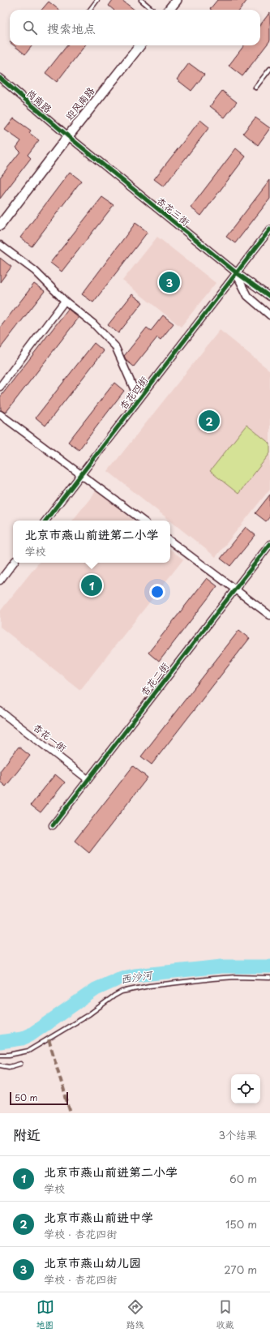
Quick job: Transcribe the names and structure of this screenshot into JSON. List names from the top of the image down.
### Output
{
  "streets": {
    "street": [
      "岗南路",
      "迎风南路",
      "杏花三街",
      "杏花四街",
      "杏花二街",
      "杏花一街"
    ]
  },
  "crossings": [
    ["岗南路", "迎风南路"],
    ["岗南路", "杏花三街"],
    ["迎风南路", "杏花三街"],
    ["杏花三街", "杏花四街"],
    ["杏花二街", "杏花一街"]
  ],
  "water": ["西沙河"],
  "scale_bar": "50 m",
  "page": {
    "search": "搜索地点",
    "pins": ["3", "2", "1"],
    "popup": ["北京市燕山前进第二小学", "学校"],
    "scale": "50 m",
    "heading": ["附近", "3个结果"],
    "list": [
      {
        "mark": "1",
        "name": "北京市燕山前进第二小学",
        "note": "学校",
        "value": "60 m"
      },
      {
        "mark": "2",
        "name": "北京市燕山前进中学",
        "note": "学校 · 杏花四街",
        "value": "150 m"
      },
      {
        "mark": "3",
        "name": "北京市燕山幼儿园",
        "note": "学校 · 杏花四街",
        "value": "270 m"
      }
    ],
    "nav": ["地图", "路线", "收藏"]
  }
}
